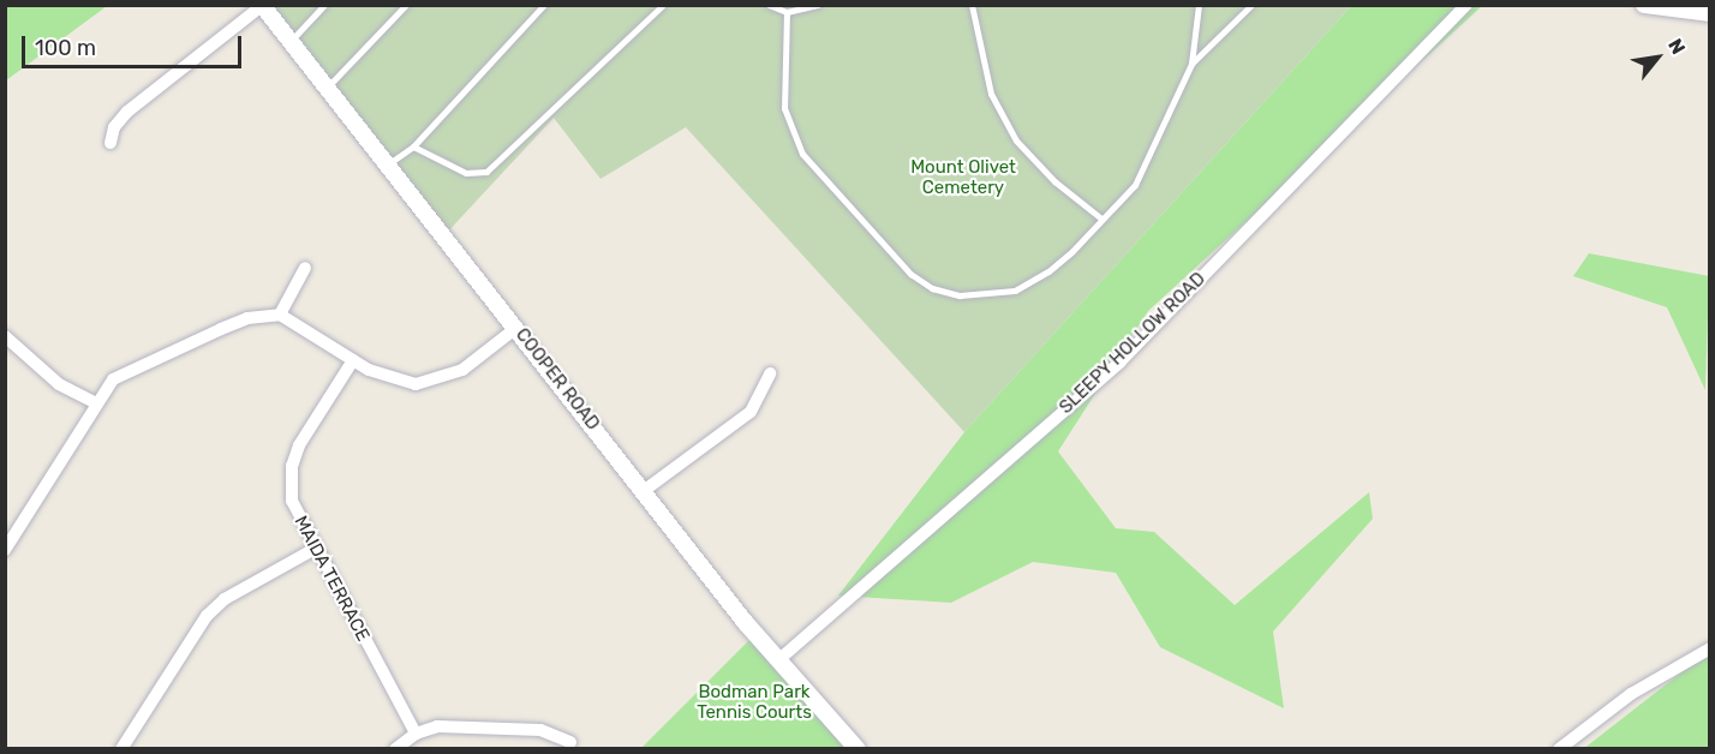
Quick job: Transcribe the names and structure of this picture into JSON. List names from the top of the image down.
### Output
{
  "streets": {
    "street": ["SLEEPY HOLLOW ROAD", "COOPER ROAD", "MAIDA TERRACE"]
  },
  "crossings": [
    ["SLEEPY HOLLOW ROAD", "COOPER ROAD"]
  ],
  "parks": ["Mount Olivet Cemetery", "Bodman Park Tennis Courts"],
  "scale_bar": "100 m",
  "north": "top right"
}
